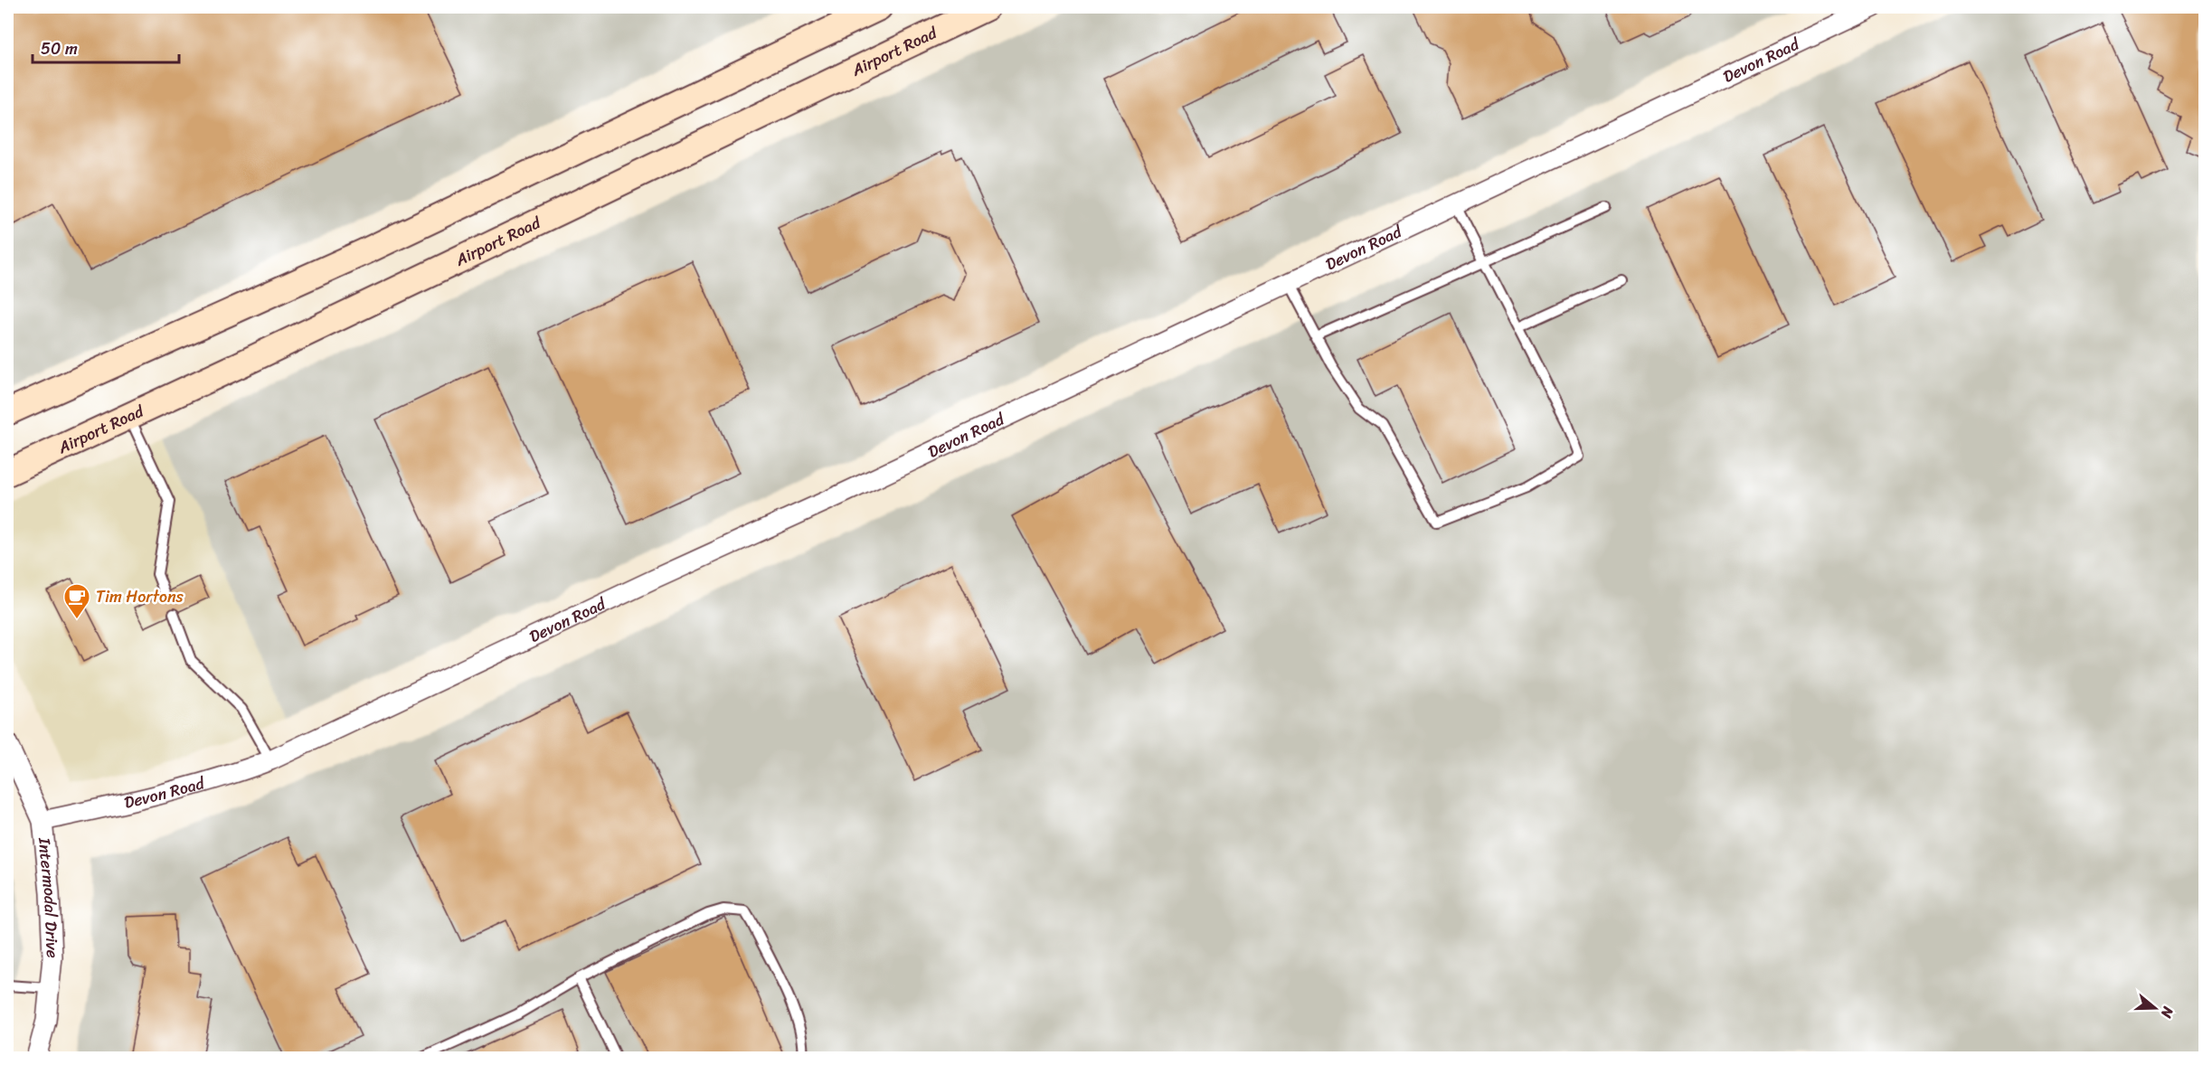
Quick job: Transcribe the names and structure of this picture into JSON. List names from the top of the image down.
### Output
{
  "streets": {
    "main road": ["Airport Road"],
    "street": ["Devon Road", "Intermodal Drive"]
  },
  "crossings": [
    ["Devon Road", "Intermodal Drive"]
  ],
  "places": {
    "cafe": ["Tim Hortons"]
  },
  "scale_bar": "50 m",
  "north": "right"
}
